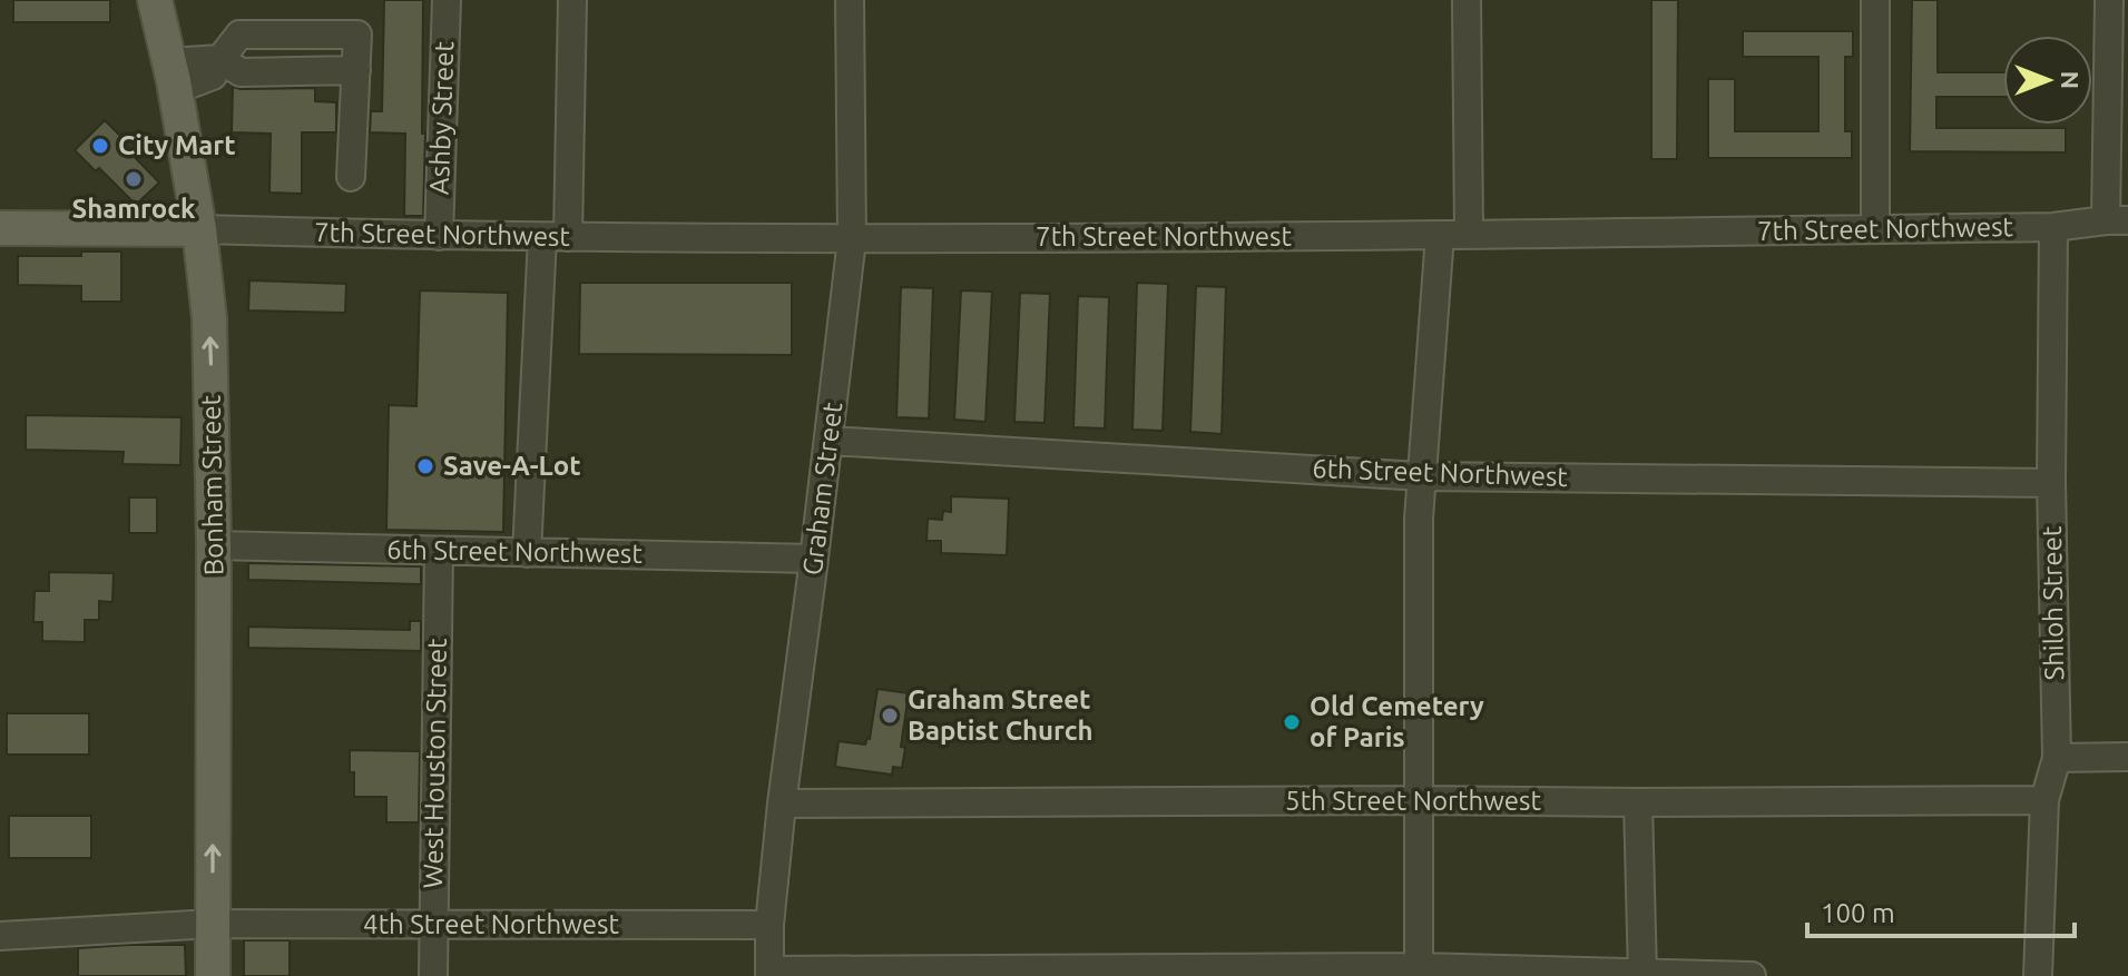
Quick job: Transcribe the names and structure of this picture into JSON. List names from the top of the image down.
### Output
{
  "streets": {
    "main road": ["Bonham Street"],
    "street": [
      "Ashby Street",
      "7th Street Northwest",
      "6th Street Northwest",
      "Graham Street",
      "Shiloh Street",
      "West Houston Street",
      "5th Street Northwest",
      "4th Street Northwest"
    ]
  },
  "crossings": [
    ["Ashby Street", "7th Street Northwest"],
    ["7th Street Northwest", "Bonham Street"],
    ["7th Street Northwest", "Graham Street"],
    ["7th Street Northwest", "Shiloh Street"],
    ["6th Street Northwest", "Bonham Street"],
    ["6th Street Northwest", "Graham Street"],
    ["6th Street Northwest", "Shiloh Street"],
    ["6th Street Northwest", "West Houston Street"],
    ["Bonham Street", "4th Street Northwest"],
    ["Graham Street", "5th Street Northwest"],
    ["Graham Street", "4th Street Northwest"],
    ["Shiloh Street", "5th Street Northwest"],
    ["West Houston Street", "4th Street Northwest"]
  ],
  "one_way": ["Bonham Street"],
  "places": [
    "City Mart",
    "Shamrock",
    "Save-A-Lot",
    "Graham Street Baptist Church",
    "Old Cemetery of Paris"
  ],
  "scale_bar": "100 m",
  "north": "right"
}
